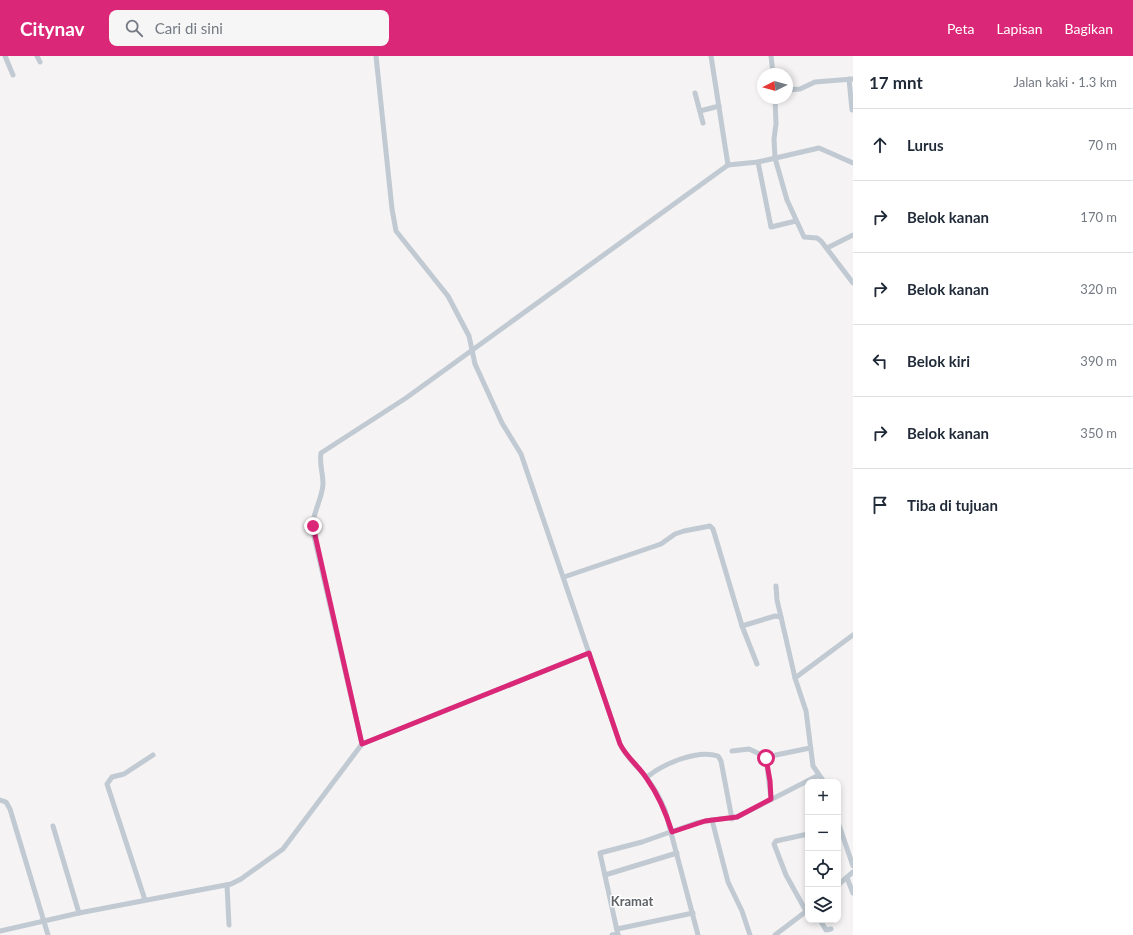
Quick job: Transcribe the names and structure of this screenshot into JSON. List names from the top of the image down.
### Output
{
  "districts": ["Kramat"],
  "north": "left",
  "page": {
    "header": "Citynav",
    "search": "Cari di sini",
    "nav": ["Peta", "Lapisan", "Bagikan"],
    "heading": ["17 mnt", "Jalan kaki · 1.3 km"],
    "list": [
      ["Lurus", "70 m"],
      ["Belok kanan", "170 m"],
      ["Belok kanan", "320 m"],
      ["Belok kiri", "390 m"],
      ["Belok kanan", "350 m"],
      "Tiba di tujuan"
    ],
    "map_buttons": ["+", "−"]
  }
}
